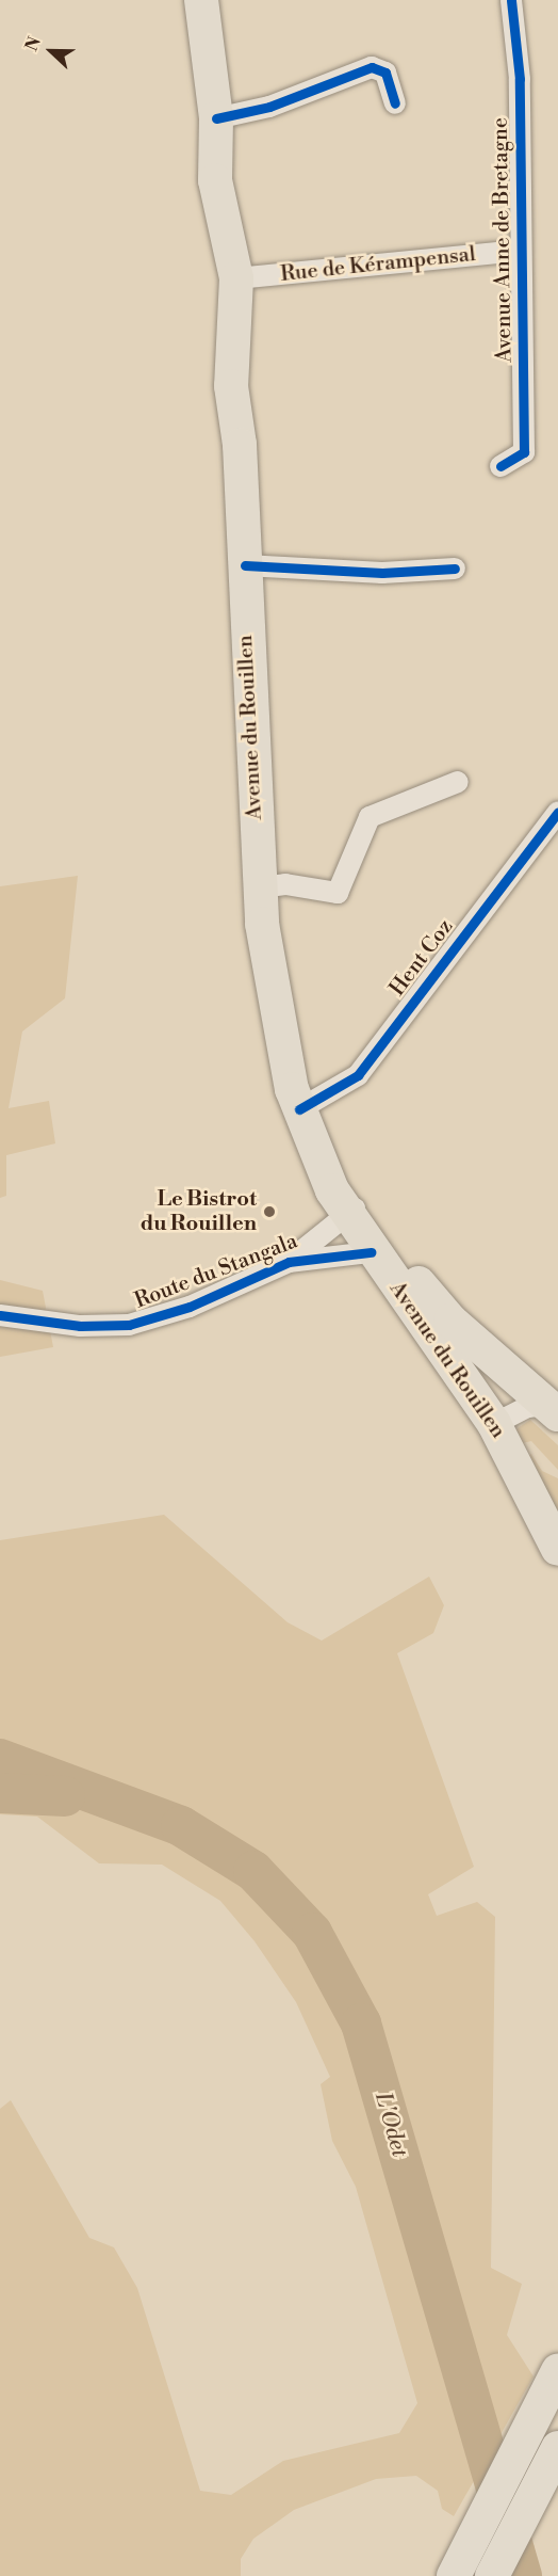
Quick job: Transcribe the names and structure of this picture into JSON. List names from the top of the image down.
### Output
{
  "streets": {
    "main road": ["Avenue du Rouillen"],
    "street": [
      "Avenue Anne de Bretagne",
      "Rue de Kérampensal",
      "Hent Coz",
      "Route du Stangala"
    ]
  },
  "crossings": [
    ["Avenue Anne de Bretagne", "Rue de Kérampensal"],
    ["Rue de Kérampensal", "Avenue du Rouillen"],
    ["Avenue du Rouillen", "Hent Coz"],
    ["Avenue du Rouillen", "Route du Stangala"]
  ],
  "water": ["L'Odet"],
  "places": ["Le Bistrot du Rouillen"],
  "north": "left"
}
